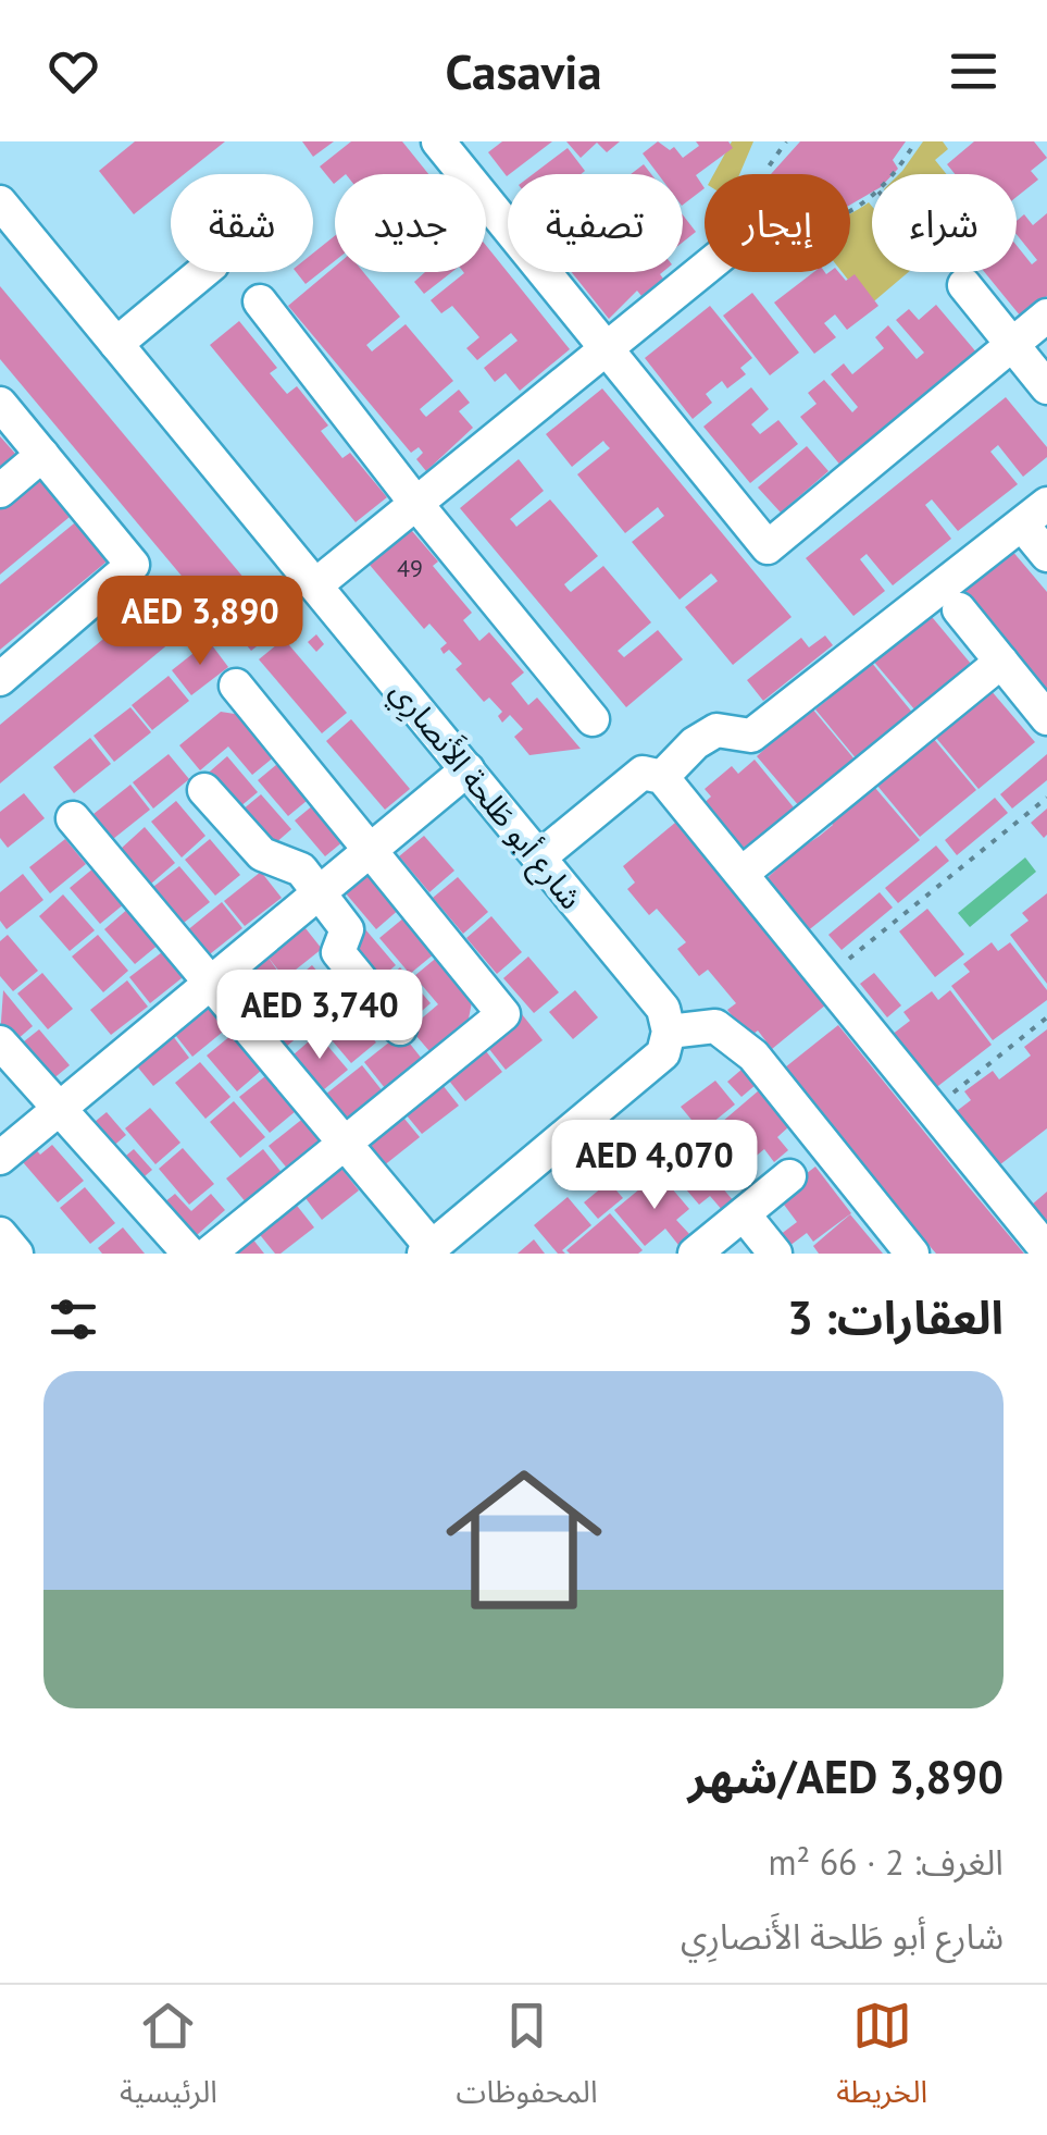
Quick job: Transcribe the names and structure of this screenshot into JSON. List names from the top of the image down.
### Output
{
  "streets": {
    "street": ["شارع أبو طَلحة الأَنصارِي"]
  },
  "house_numbers": ["49"],
  "page": {
    "header": "Casavia",
    "chip": [
      "شراء",
      "إيجار",
      "تصفية",
      "جديد",
      "شقة"
    ],
    "price": ["AED 3,890", "AED 3,740", "AED 4,070"],
    "heading": "العقارات: 3",
    "list": [
      {
        "name": "AED 3,890/شهر",
        "note": "الغرف: 2 · 66 m² · شارع أبو طَلحة الأَنصارِي"
      }
    ],
    "tabs": ["الخريطة", "المحفوظات", "الرئيسية"]
  }
}
